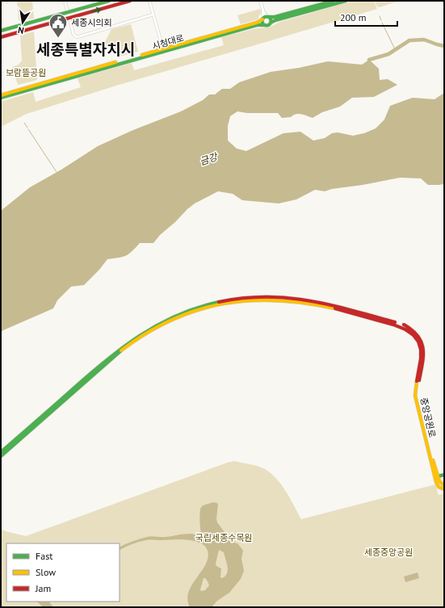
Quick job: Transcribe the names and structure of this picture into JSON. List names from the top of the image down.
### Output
{
  "streets": {
    "main road": ["시청대로", "중앙공원로"]
  },
  "districts": ["세종특별자치시"],
  "water": ["금강"],
  "parks": ["보람뜰공원", "국립세종수목원", "세종중앙공원"],
  "places": {
    "public building": ["세종시의회"]
  },
  "legend": ["Fast", "Slow", "Jam"],
  "scale_bar": "200 m",
  "north": "bottom"
}
